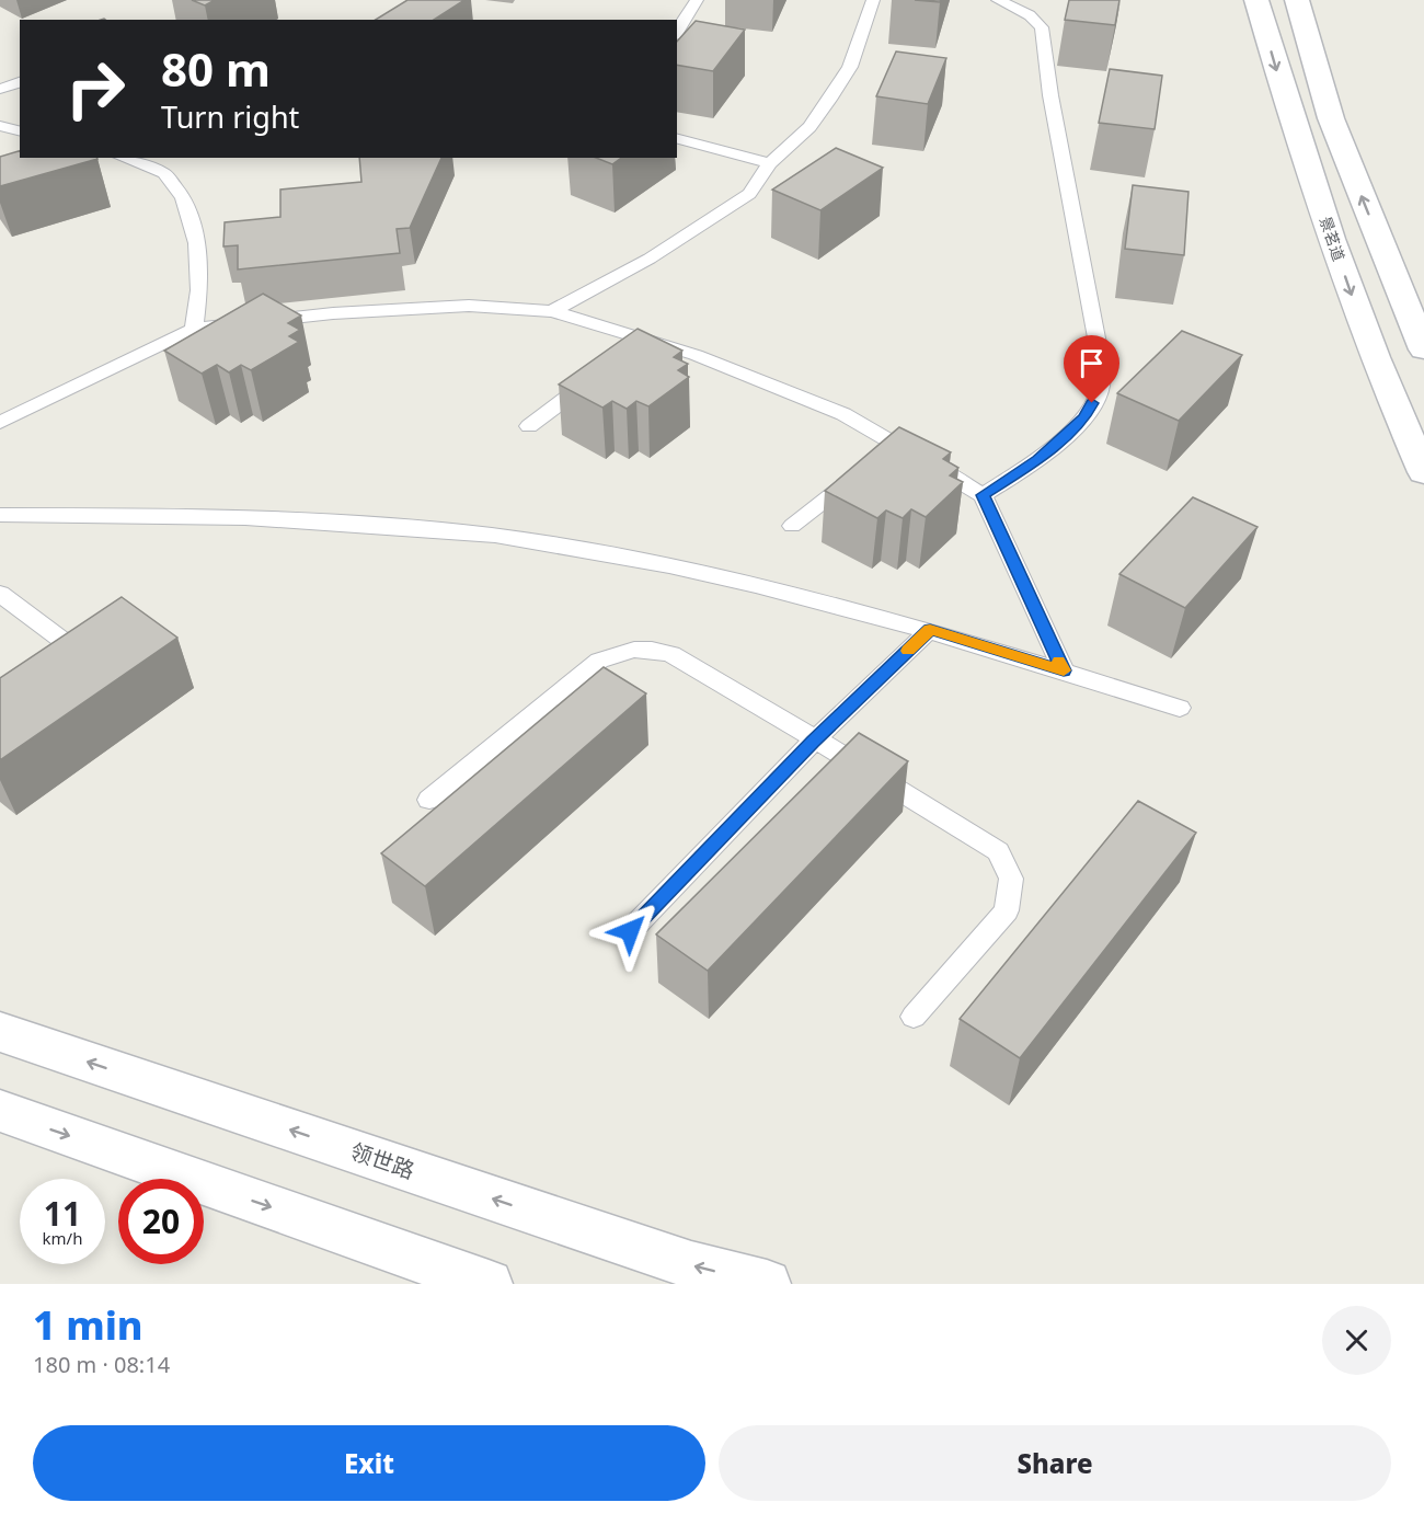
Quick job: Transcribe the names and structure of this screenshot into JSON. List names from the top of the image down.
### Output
{
  "streets": {
    "street": ["景茗道", "领世路"]
  },
  "page": {
    "turn": ["80 m", "Turn right"],
    "speed": "11 km/h",
    "limit": "20",
    "heading": ["1 min", "180 m · 08:14"],
    "buttons": ["Exit", "Share"]
  }
}
